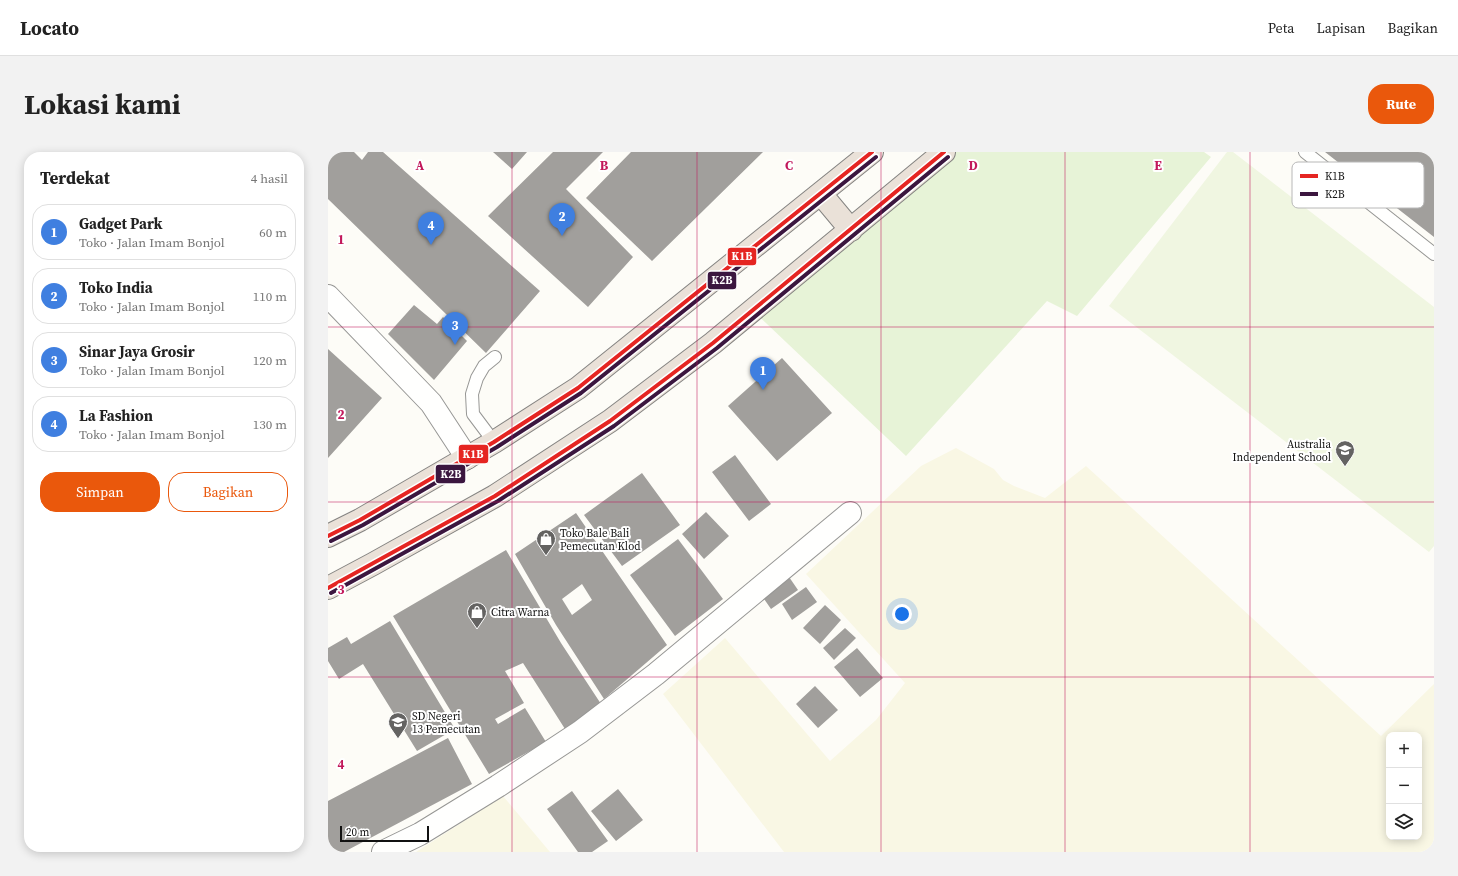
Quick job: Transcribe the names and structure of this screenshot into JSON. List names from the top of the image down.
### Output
{
  "places": {
    "school or university": ["Australia Independent School", "SD Negeri 13 Pemecutan"],
    "shop": ["Toko Bale Bali Pemecutan Klod", "Citra Warna"]
  },
  "lines": ["transit line K1B", "transit line K2B"],
  "legend": ["K1B", "K2B"],
  "scale_bar": "20 m",
  "page": {
    "header": "Locato",
    "nav": ["Peta", "Lapisan", "Bagikan"],
    "buttons": [
      "Rute",
      ["Simpan", "Bagikan"]
    ],
    "title": "Lokasi kami",
    "heading": ["Terdekat", "4 hasil"],
    "pins": [
      "2",
      "4",
      "3",
      "1"
    ],
    "list": [
      {
        "mark": "1",
        "name": "Gadget Park",
        "note": "Toko · Jalan Imam Bonjol",
        "value": "60 m"
      },
      {
        "mark": "2",
        "name": "Toko India",
        "note": "Toko · Jalan Imam Bonjol",
        "value": "110 m"
      },
      {
        "mark": "3",
        "name": "Sinar Jaya Grosir",
        "note": "Toko · Jalan Imam Bonjol",
        "value": "120 m"
      },
      {
        "mark": "4",
        "name": "La Fashion",
        "note": "Toko · Jalan Imam Bonjol",
        "value": "130 m"
      }
    ],
    "map_buttons": ["+", "−"],
    "scale": "20 m"
  },
  "grid": {
    "columns": [
      "A",
      "B",
      "C",
      "D",
      "E"
    ],
    "rows": [
      "1",
      "2",
      "3",
      "4"
    ]
  }
}
